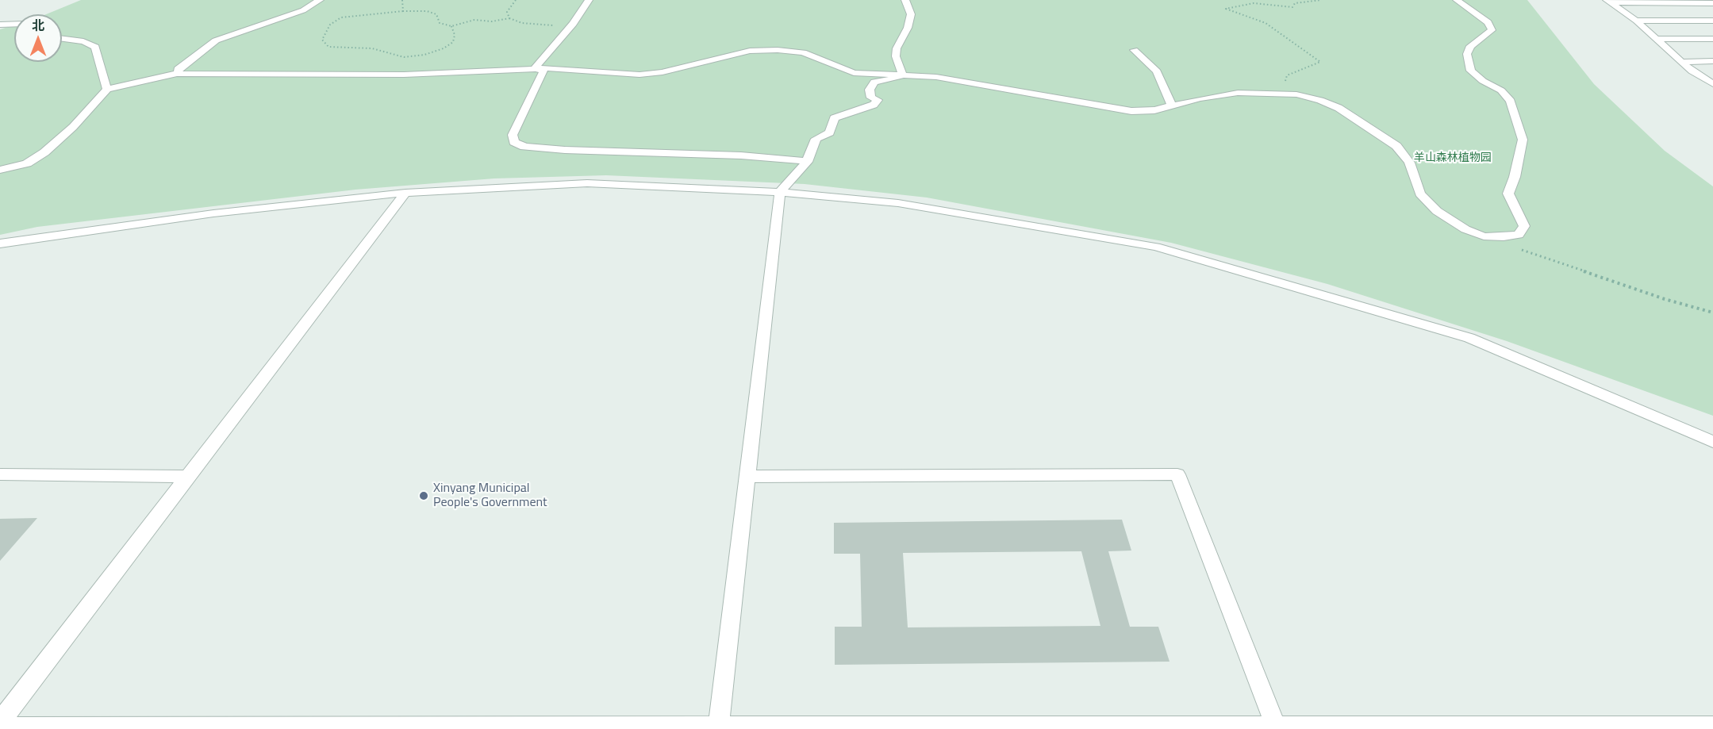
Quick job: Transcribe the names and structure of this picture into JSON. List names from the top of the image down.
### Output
{
  "parks": ["羊山森林植物园"],
  "places": ["Xinyang Municipal People's Government"],
  "north": "top"
}
